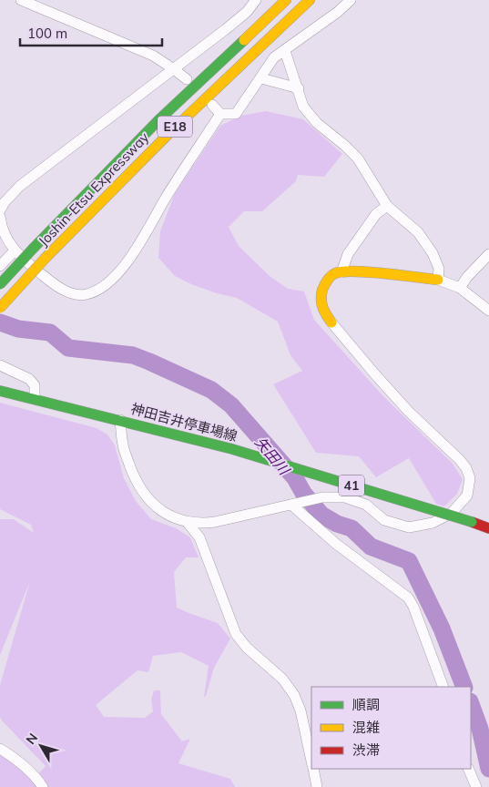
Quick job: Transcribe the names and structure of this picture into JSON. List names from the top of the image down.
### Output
{
  "streets": {
    "main road": [
      "E18",
      "Joshin-Etsu Expressway",
      "神田吉井停車場線",
      "41"
    ]
  },
  "water": ["矢田川"],
  "legend": ["順調", "混雑", "渋滞"],
  "scale_bar": "100 m",
  "north": "top left"
}
